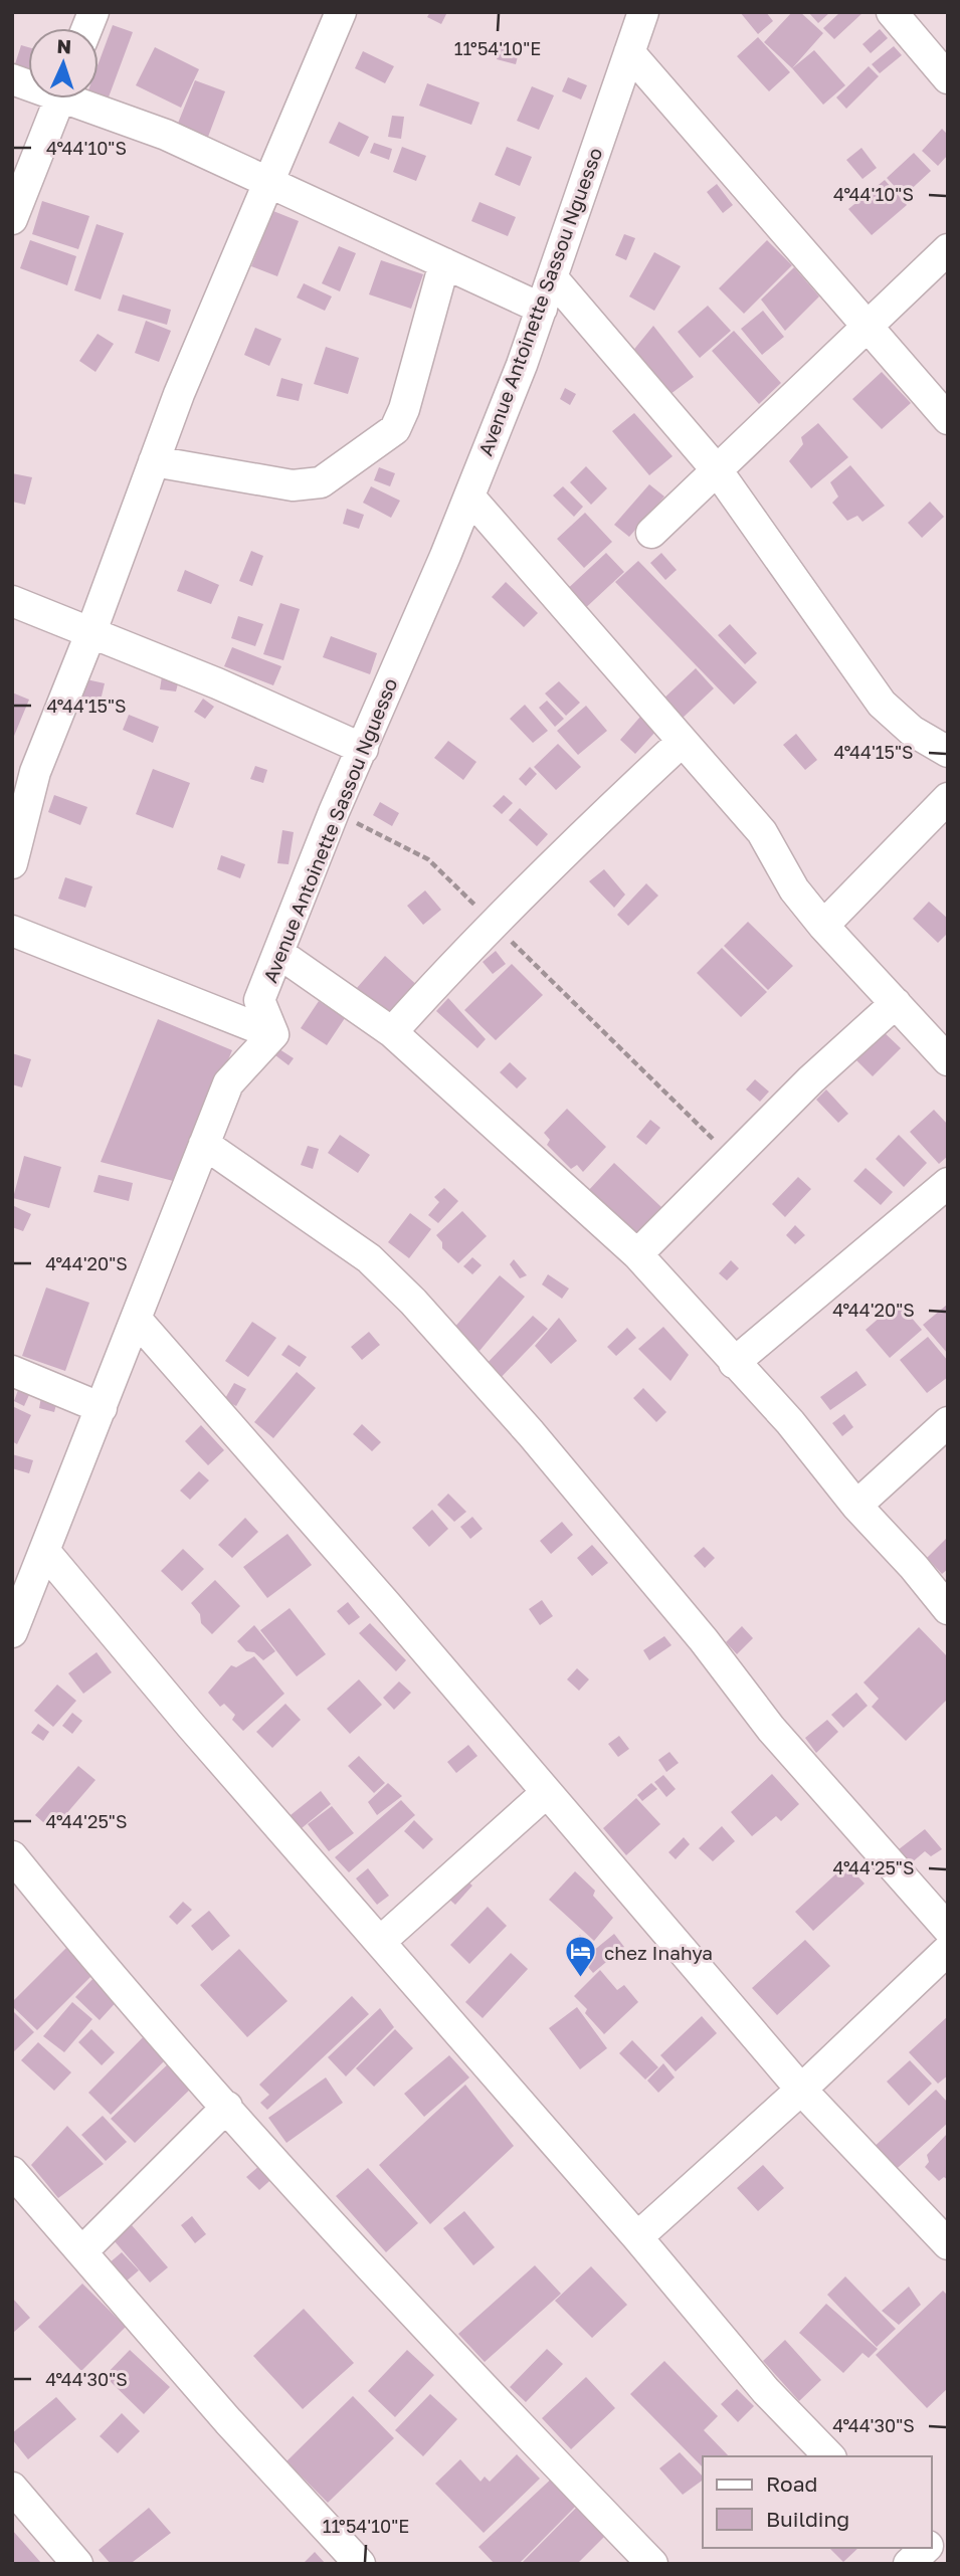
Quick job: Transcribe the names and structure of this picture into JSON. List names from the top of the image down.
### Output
{
  "streets": {
    "street": ["Avenue Antoinette Sassou Nguesso"]
  },
  "places": {
    "hotel": ["chez Inahya"]
  },
  "legend": ["Road", "Building"],
  "north": "top",
  "coordinates": [
    "11°54'10\"E",
    "4°44'10\"S",
    "4°44'15\"S",
    "4°44'20\"S",
    "4°44'25\"S",
    "4°44'30\"S"
  ]
}
